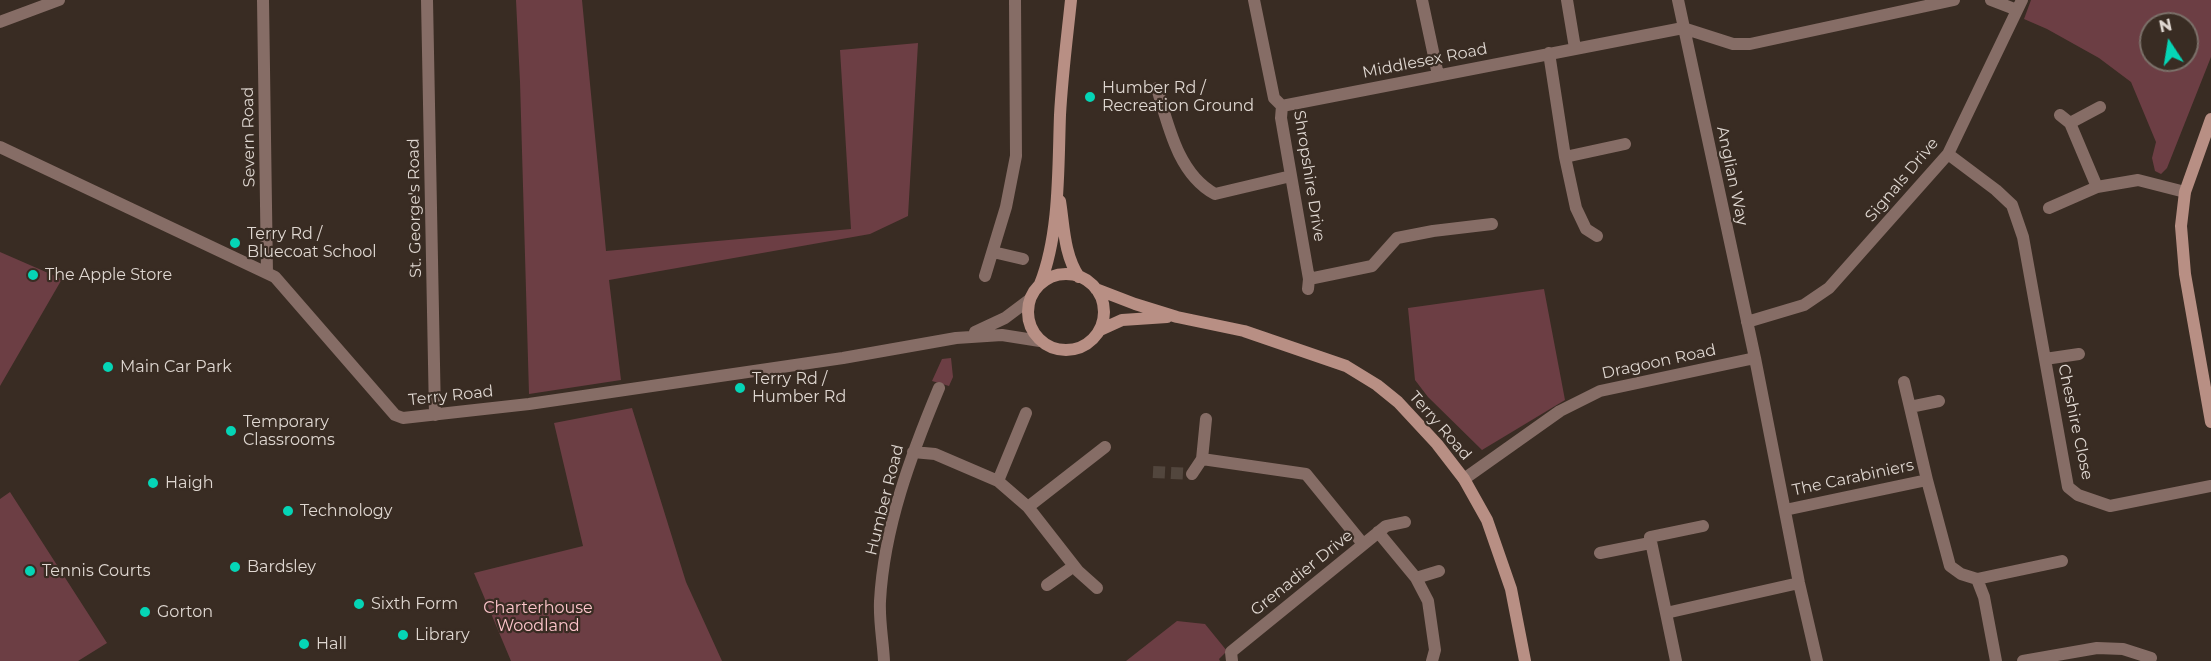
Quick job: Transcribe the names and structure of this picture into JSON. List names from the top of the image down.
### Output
{
  "streets": {
    "main road": ["Terry Road"],
    "street": [
      "Middlesex Road",
      "Severn Road",
      "Shropshire Drive",
      "Anglian Way",
      "Signals Drive",
      "St. George's Road",
      "Dragoon Road",
      "Cheshire Close",
      "The Carabiniers",
      "Humber Road",
      "Grenadier Drive"
    ]
  },
  "crossings": [
    ["Middlesex Road", "Shropshire Drive"],
    ["Middlesex Road", "Anglian Way"],
    ["Severn Road", "Terry Road"],
    ["Anglian Way", "Signals Drive"],
    ["Anglian Way", "Dragoon Road"],
    ["Signals Drive", "Cheshire Close"],
    ["St. George's Road", "Terry Road"],
    ["Dragoon Road", "Terry Road"]
  ],
  "parks": ["Charterhouse Woodland"],
  "places": [
    "Humber Rd / Recreation Ground",
    "Terry Rd / Bluecoat School",
    "The Apple Store",
    "Main Car Park",
    "Terry Rd / Humber Rd",
    "Temporary Classrooms",
    "Haigh",
    "Technology",
    "Bardsley",
    "Tennis Courts",
    "Sixth Form",
    "Gorton",
    "Library",
    "Hall"
  ],
  "north": "top"
}
